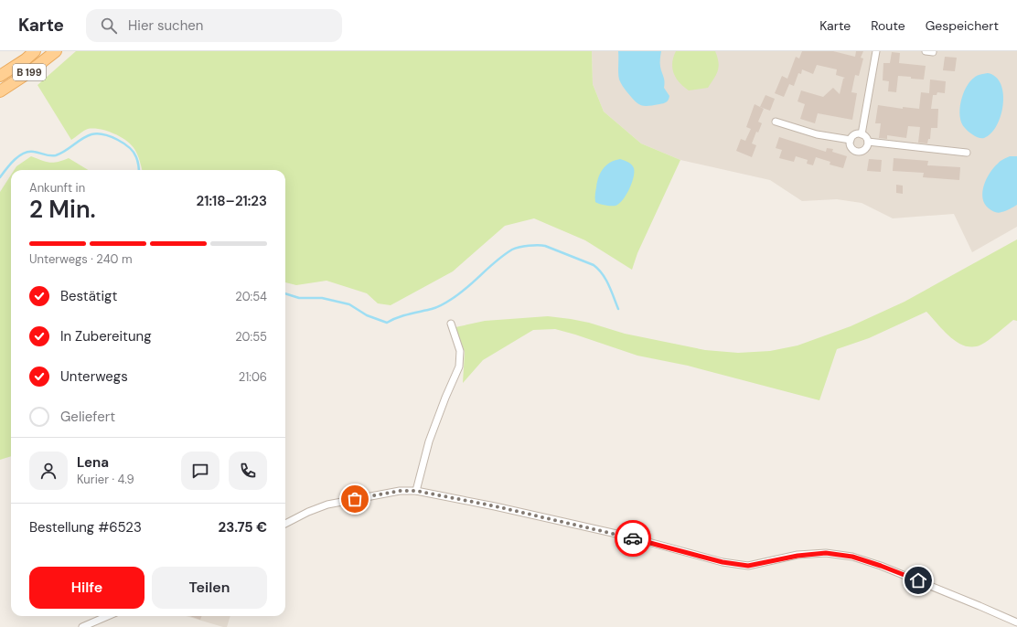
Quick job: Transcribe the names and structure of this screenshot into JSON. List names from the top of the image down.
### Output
{
  "streets": {
    "main road": ["B 199"]
  },
  "page": {
    "header": "Karte",
    "search": "Hier suchen",
    "nav": ["Karte", "Route", "Gespeichert"],
    "heading": ["2 Min.", "Ankunft in", "21:18–21:23"],
    "panel": [
      "Lena",
      "Kurier · 4.9",
      "Bestellung #6523",
      "23.75 €"
    ],
    "bar": "Unterwegs · 240 m",
    "list": [
      ["Bestätigt", "20:54"],
      ["In Zubereitung", "20:55"],
      ["Unterwegs", "21:06"],
      "Geliefert"
    ],
    "buttons": ["Hilfe", "Teilen"]
  }
}
